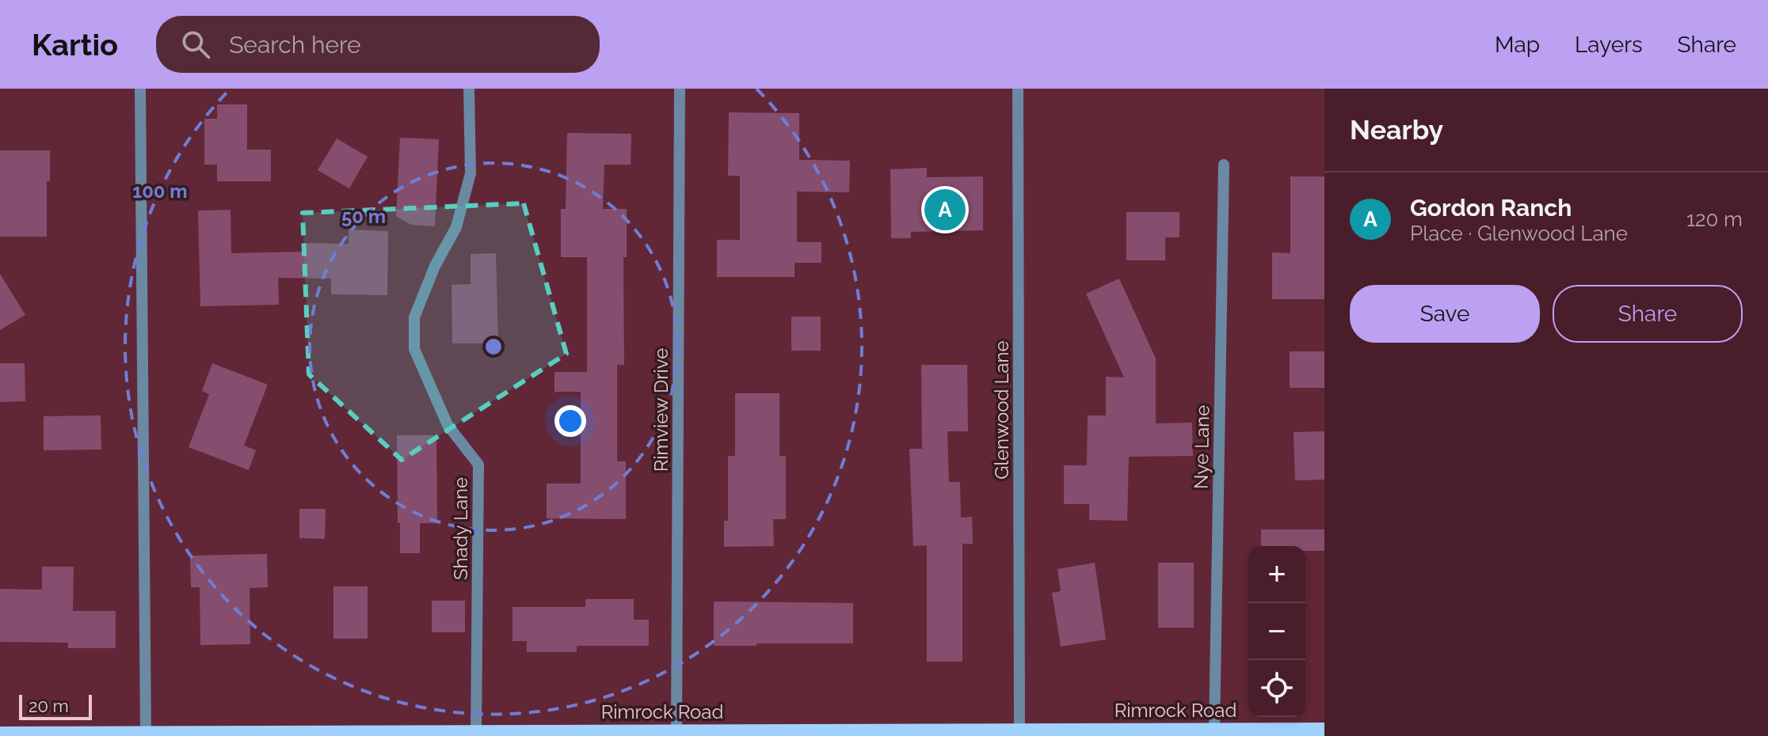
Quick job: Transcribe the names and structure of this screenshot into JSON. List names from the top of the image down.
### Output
{
  "streets": {
    "main road": ["Rimrock Road"],
    "street": [
      "Rimview Drive",
      "Glenwood Lane",
      "Nye Lane",
      "Shady Lane"
    ]
  },
  "crossings": [
    ["Rimview Drive", "Rimrock Road"],
    ["Glenwood Lane", "Rimrock Road"],
    ["Nye Lane", "Rimrock Road"],
    ["Shady Lane", "Rimrock Road"]
  ],
  "scale_bar": "20 m",
  "page": {
    "header": "Kartio",
    "search": "Search here",
    "nav": ["Map", "Layers", "Share"],
    "heading": "Nearby",
    "list": [
      {
        "mark": "A",
        "name": "Gordon Ranch",
        "note": "Place · Glenwood Lane",
        "value": "120 m"
      }
    ],
    "pins": "A",
    "buttons": ["Save", "Share"],
    "map_buttons": ["+", "−"],
    "scale": "20 m"
  },
  "rings": ["100 m", "50 m"]
}
